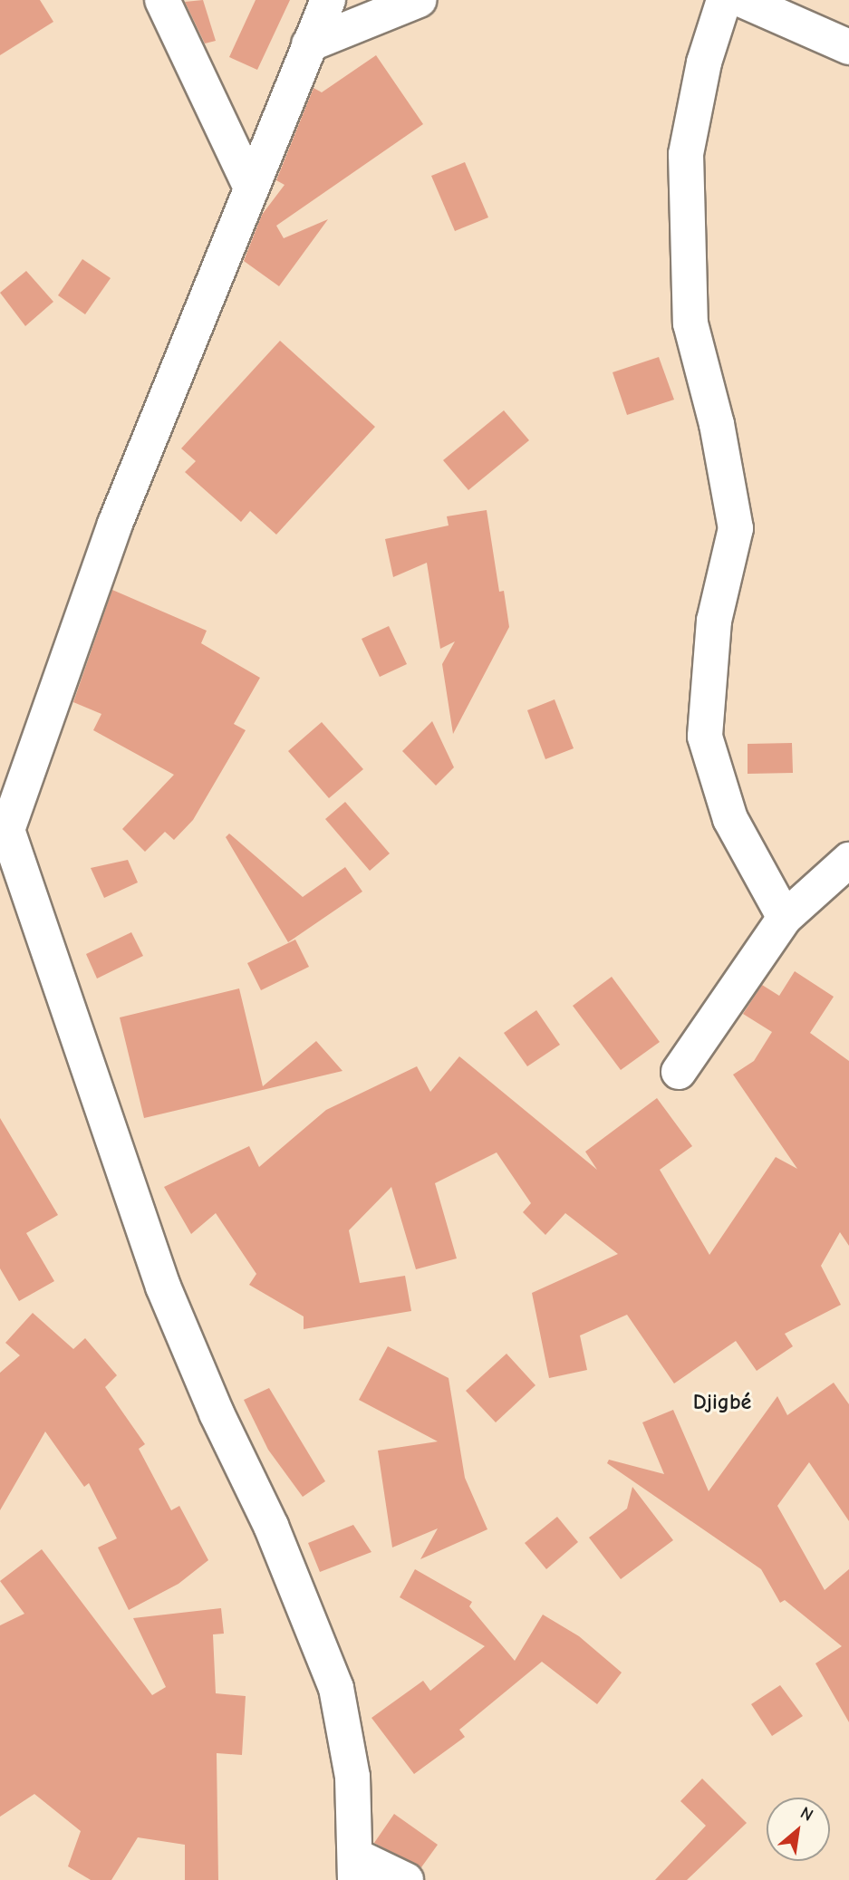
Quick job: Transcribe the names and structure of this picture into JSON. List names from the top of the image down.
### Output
{
  "districts": ["Djigbé"],
  "north": "top right"
}
